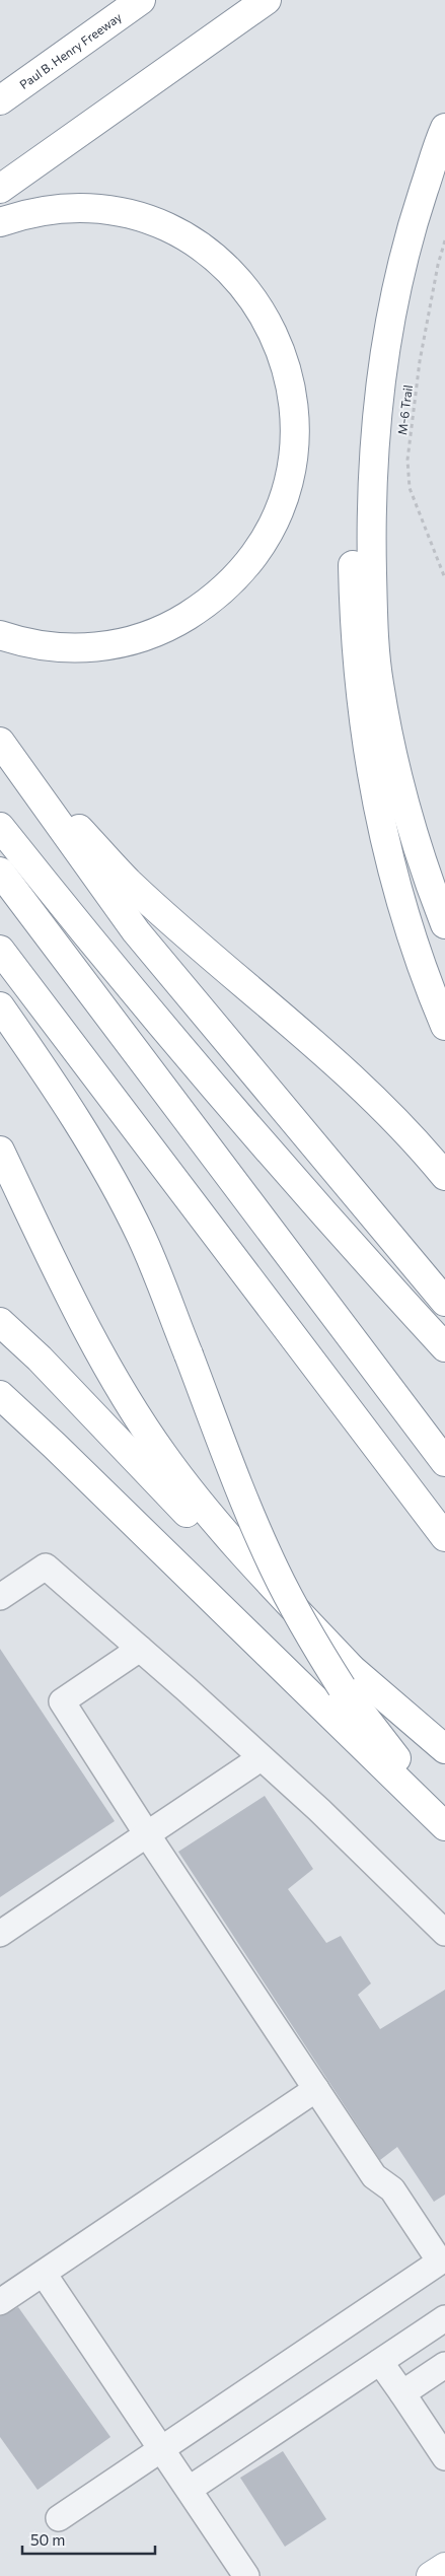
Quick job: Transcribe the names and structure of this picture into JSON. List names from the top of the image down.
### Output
{
  "streets": {
    "main road": ["Paul B. Henry Freeway"],
    "path": ["M-6 Trail"]
  },
  "scale_bar": "50 m"
}
